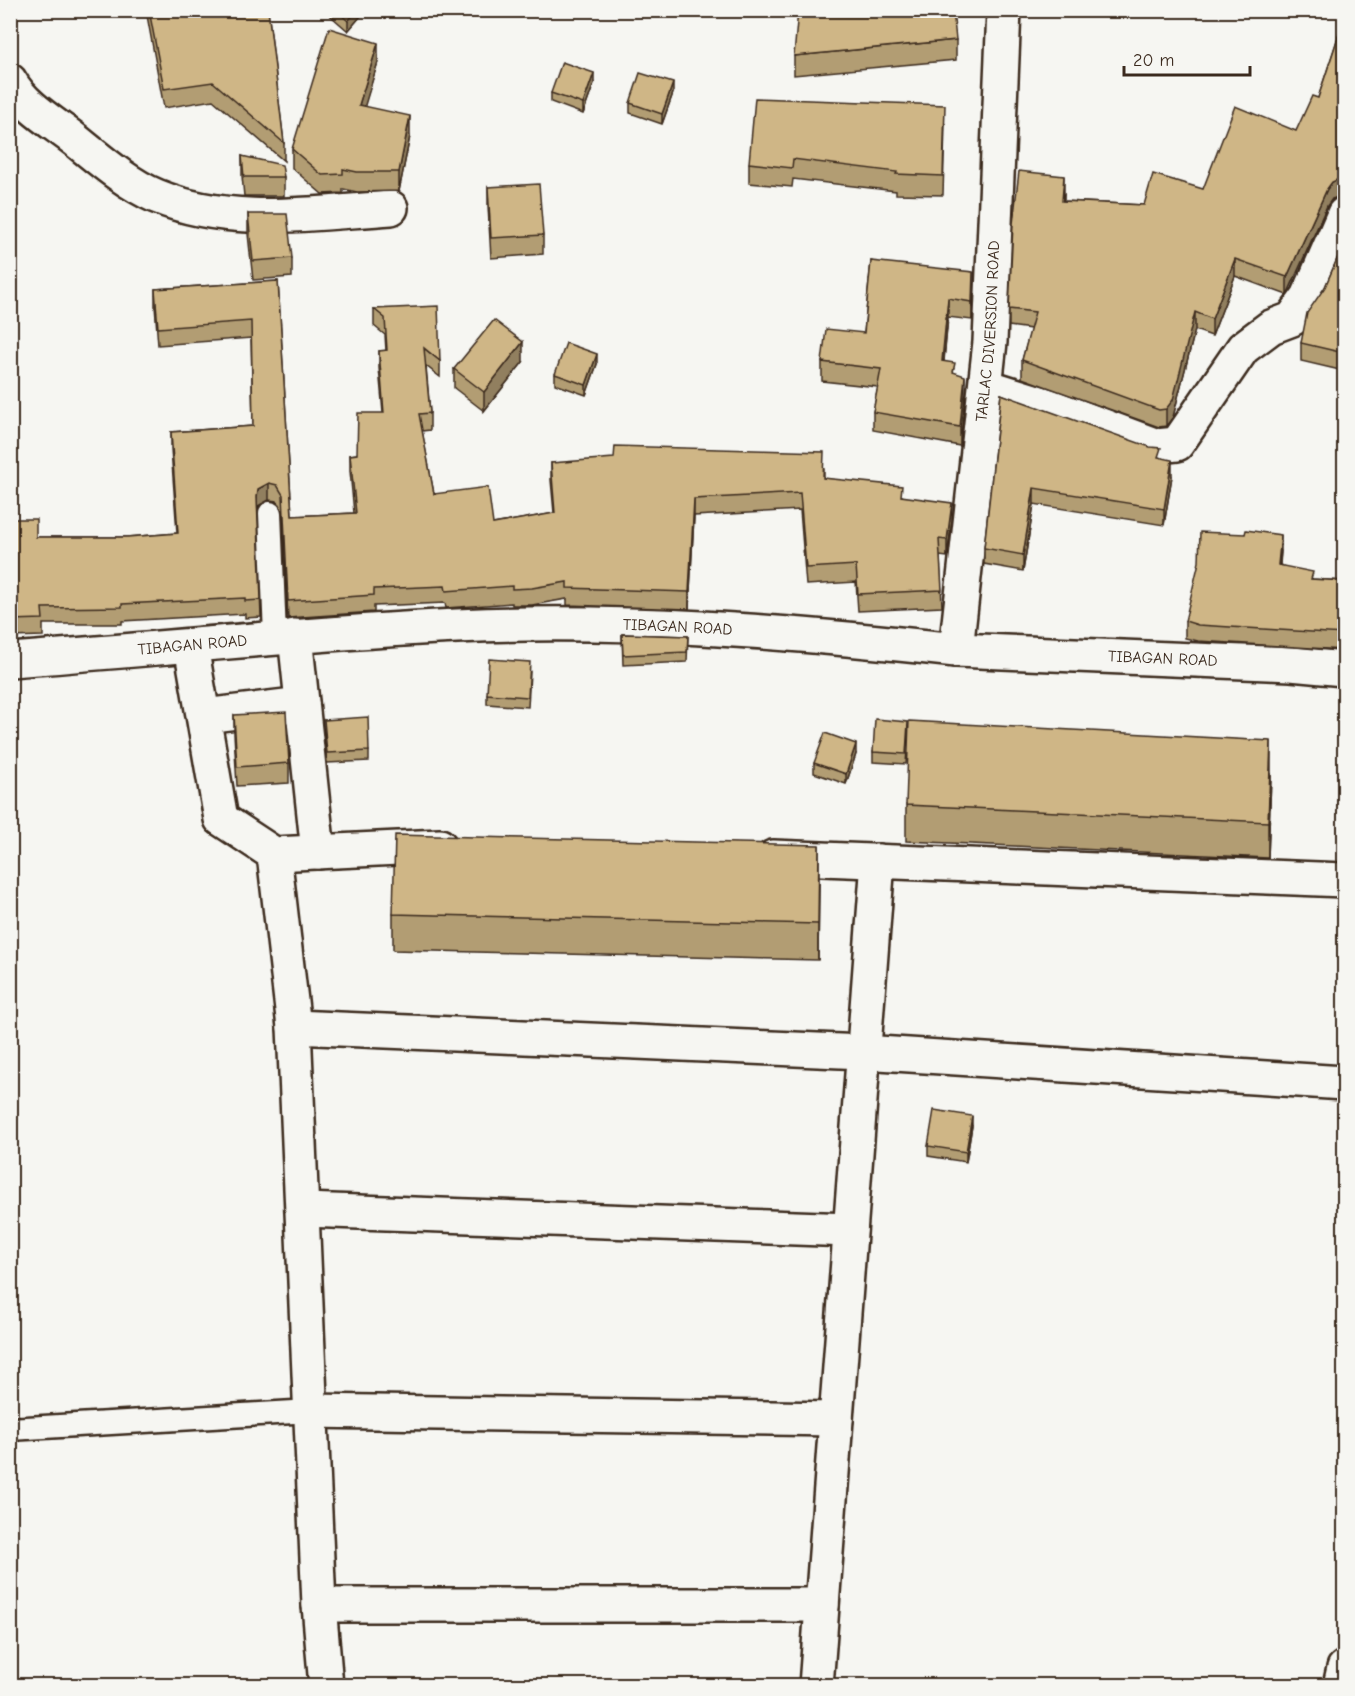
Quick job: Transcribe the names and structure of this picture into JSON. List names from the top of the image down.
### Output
{
  "streets": {
    "street": ["TARLAC DIVERSION ROAD", "TIBAGAN ROAD"]
  },
  "crossings": [
    ["TARLAC DIVERSION ROAD", "TIBAGAN ROAD"]
  ],
  "scale_bar": "20 m"
}
